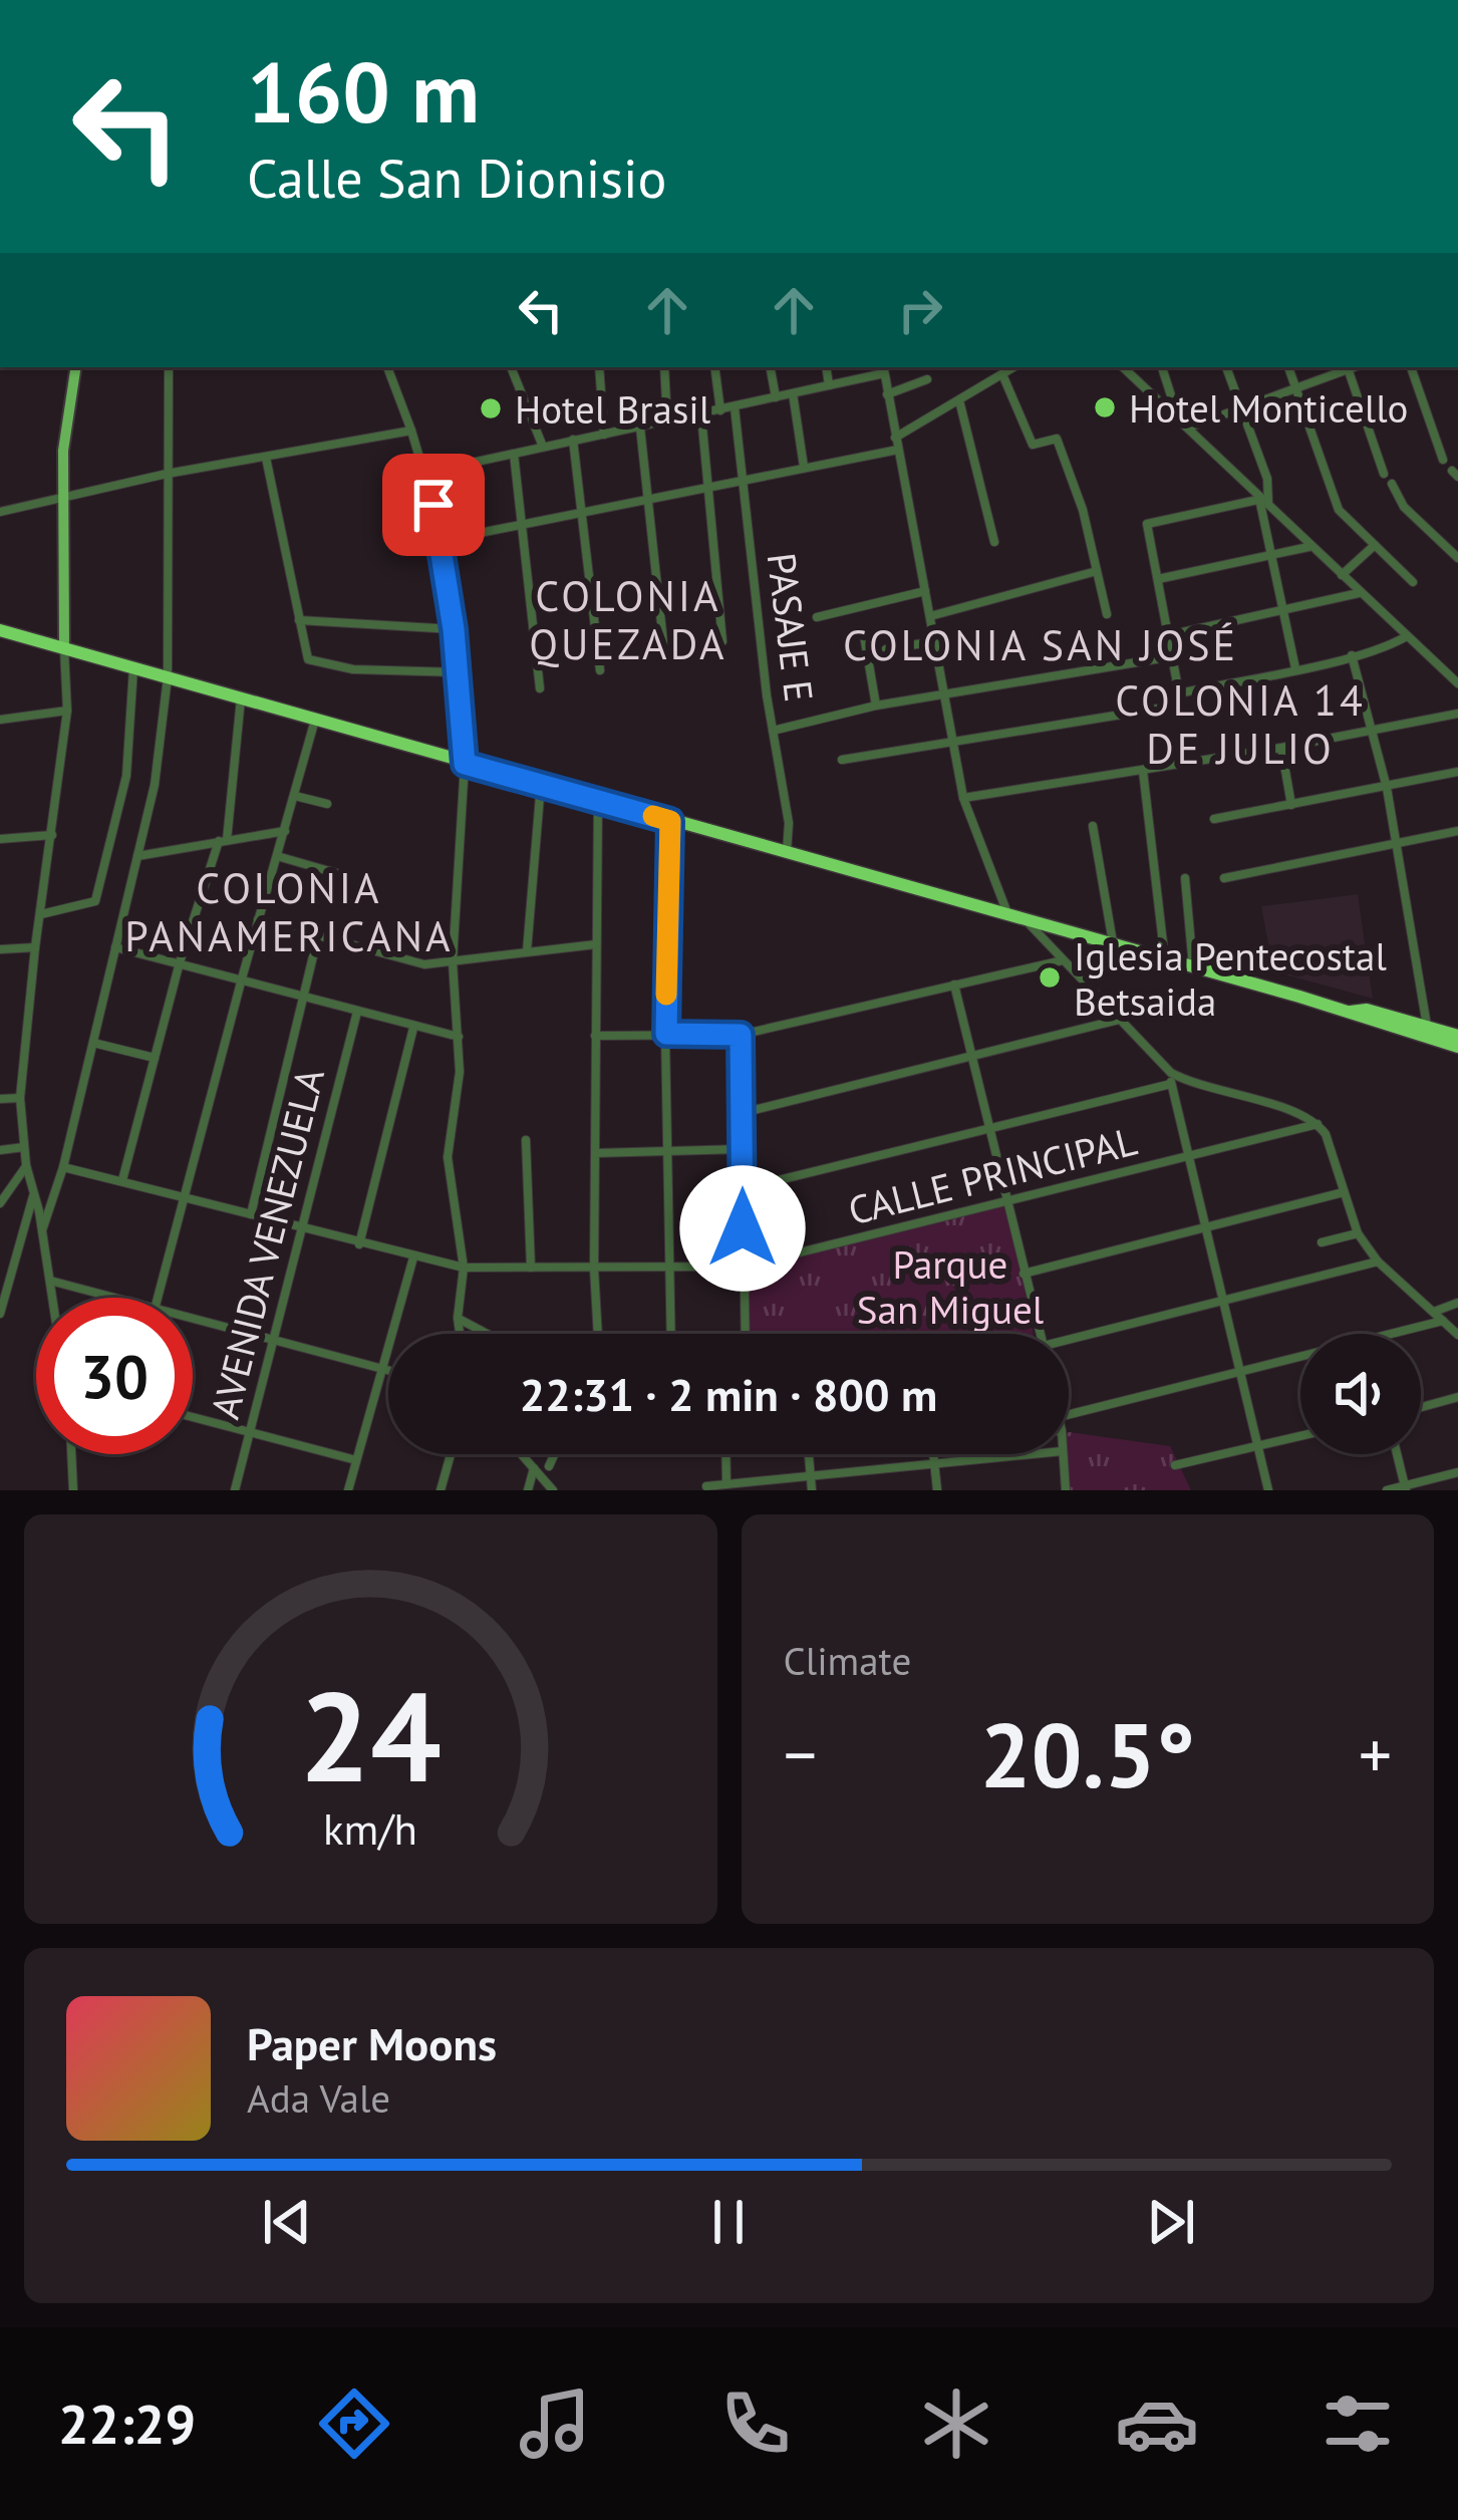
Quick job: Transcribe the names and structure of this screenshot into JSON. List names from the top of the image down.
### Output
{
  "streets": {
    "street": ["PASAJE E", "CALLE PRINCIPAL", "AVENIDA VENEZUELA"]
  },
  "crossings": [
    ["CALLE PRINCIPAL", "AVENIDA VENEZUELA"]
  ],
  "districts": [
    "COLONIA QUEZADA",
    "COLONIA SAN JOSÉ",
    "COLONIA 14 DE JULIO",
    "COLONIA PANAMERICANA"
  ],
  "parks": ["Parque San Miguel"],
  "places": ["Hotel Monticello", "Hotel Brasil", "Iglesia Pentecostal Betsaida"],
  "page": {
    "turn": ["160 m", "Calle San Dionisio"],
    "limit": "30",
    "trip": "22:31 · 2 min · 800 m",
    "tile": "Climate",
    "heat": ["−", "20.5°", "+"],
    "song": ["Paper Moons", "Ada Vale"],
    "tabs": "22:29",
    "gauge": ["24", "km/h"]
  }
}
